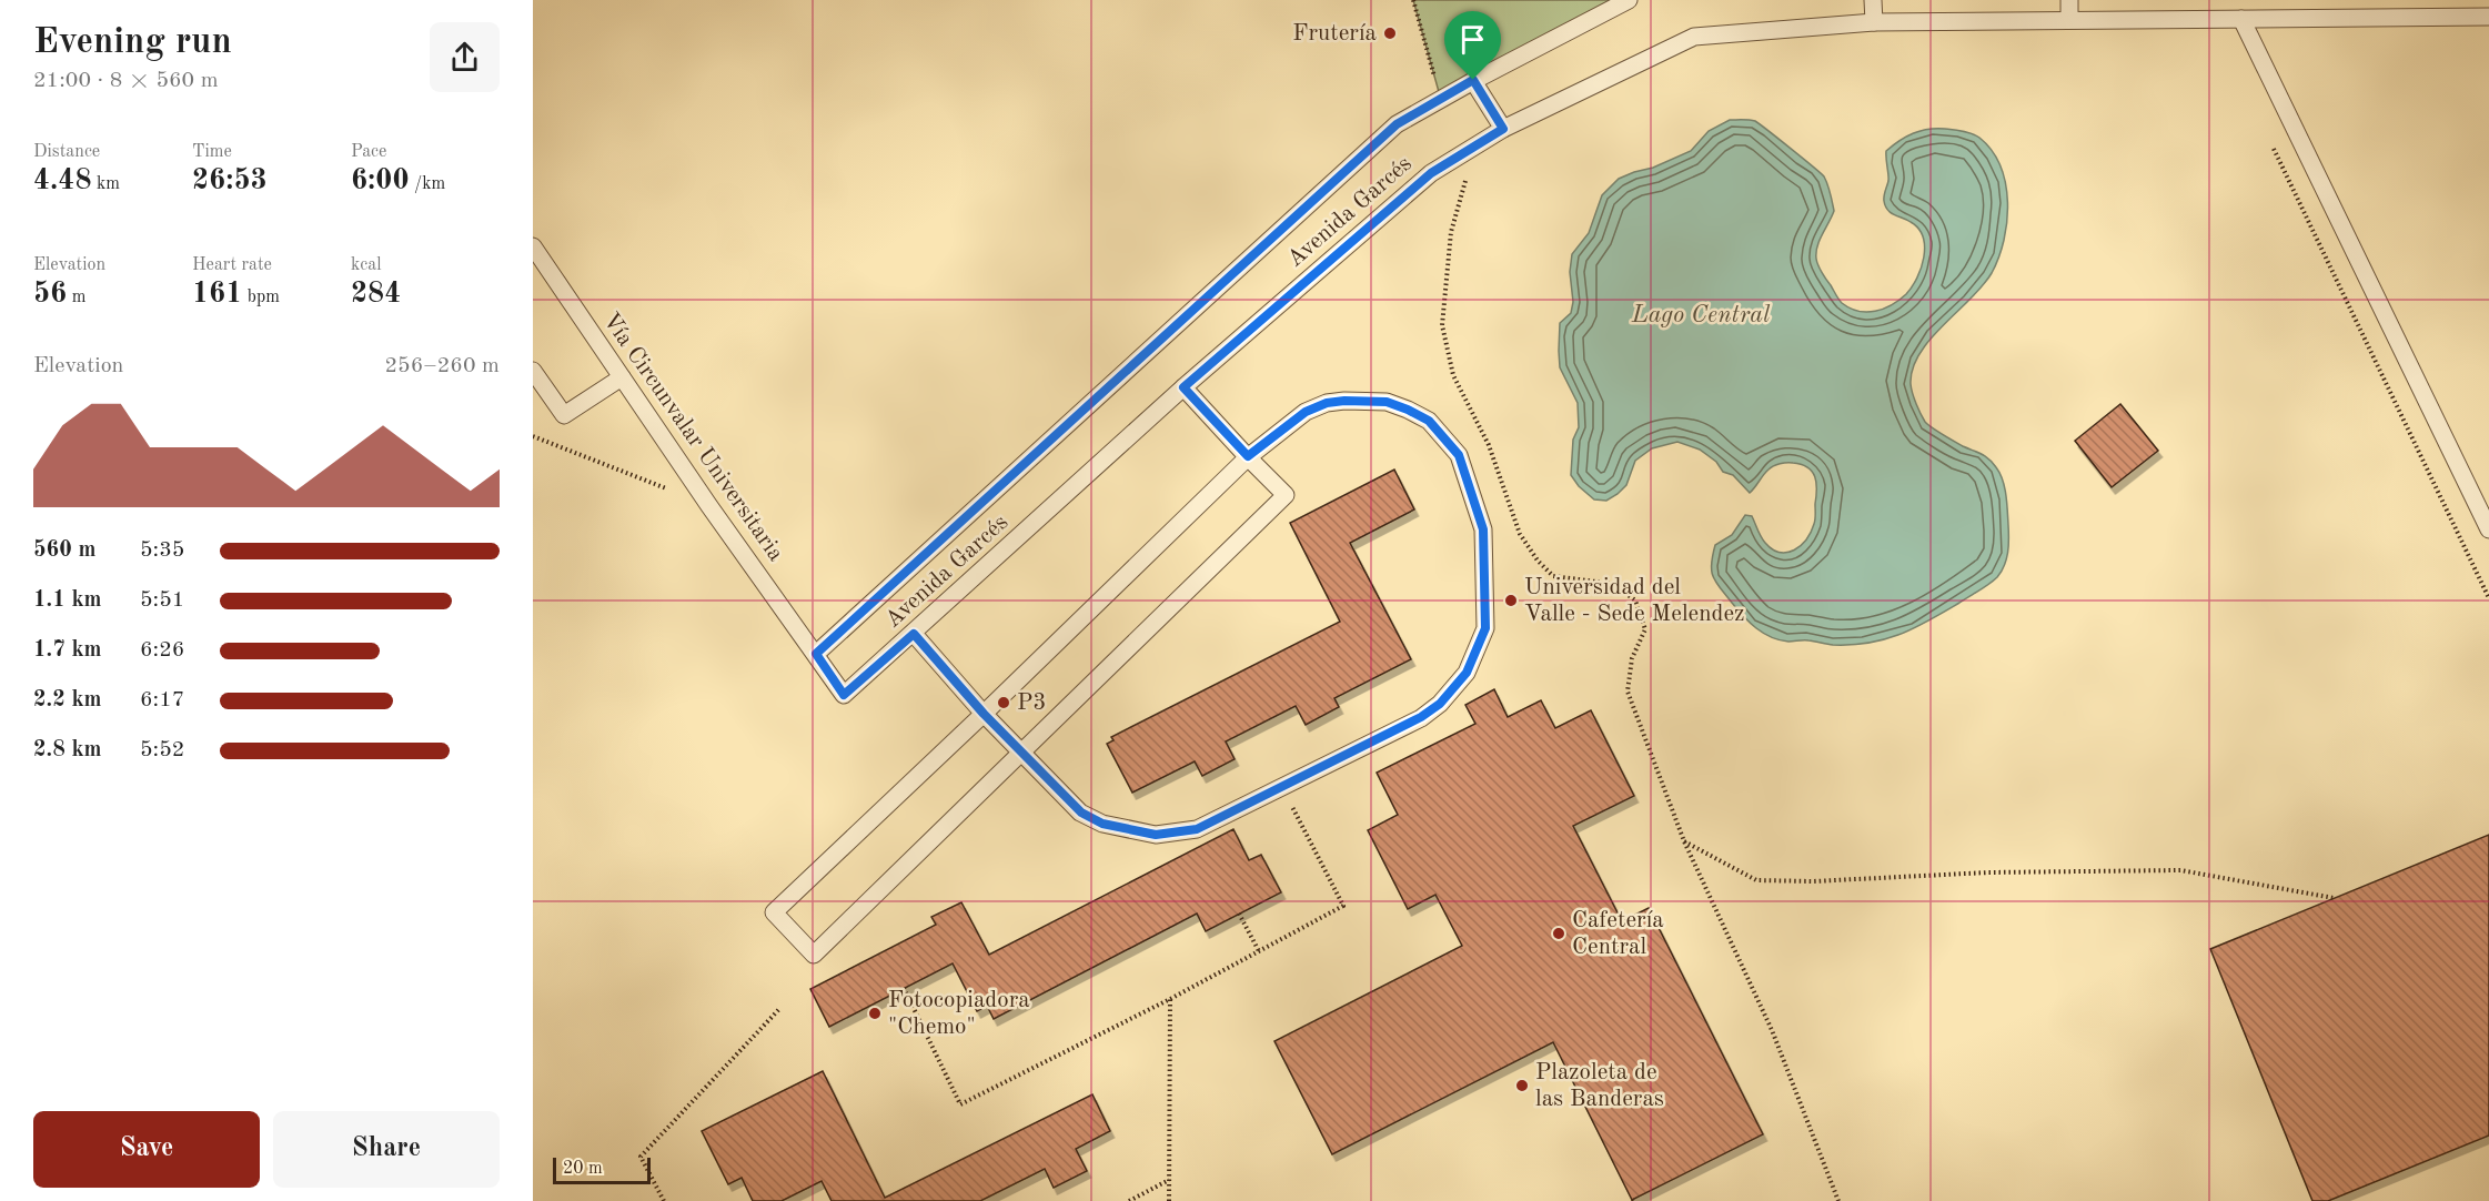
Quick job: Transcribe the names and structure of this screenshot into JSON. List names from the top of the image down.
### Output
{
  "streets": {
    "lane": ["Avenida Garcés", "Vía Circunvalar Universitaria"]
  },
  "crossings": [
    ["Avenida Garcés", "Vía Circunvalar Universitaria"]
  ],
  "water": ["Lago Central"],
  "places": [
    "Frutería",
    "Universidad del Valle - Sede Melendez",
    "P3",
    "Cafetería Central",
    "Fotocopiadora \"Chemo\"",
    "Plazoleta de las Banderas"
  ],
  "scale_bar": "20 m",
  "page": {
    "heading": ["Evening run", "21:00 · 8 × 560 m"],
    "stats": [
      ["Distance", "4.48 km"],
      ["Time", "26:53"],
      ["Pace", "6:00 /km"],
      ["Elevation", "56 m"],
      ["Heart rate", "161 bpm"],
      ["kcal", "284"]
    ],
    "chart": ["Elevation", "256–260 m"],
    "list": [
      {
        "name": "560 m",
        "note": "5:35"
      },
      {
        "name": "1.1 km",
        "note": "5:51"
      },
      {
        "name": "1.7 km",
        "note": "6:26"
      },
      {
        "name": "2.2 km",
        "note": "6:17"
      },
      {
        "name": "2.8 km",
        "note": "5:52"
      }
    ],
    "buttons": ["Save", "Share"],
    "scale": "20 m"
  }
}
